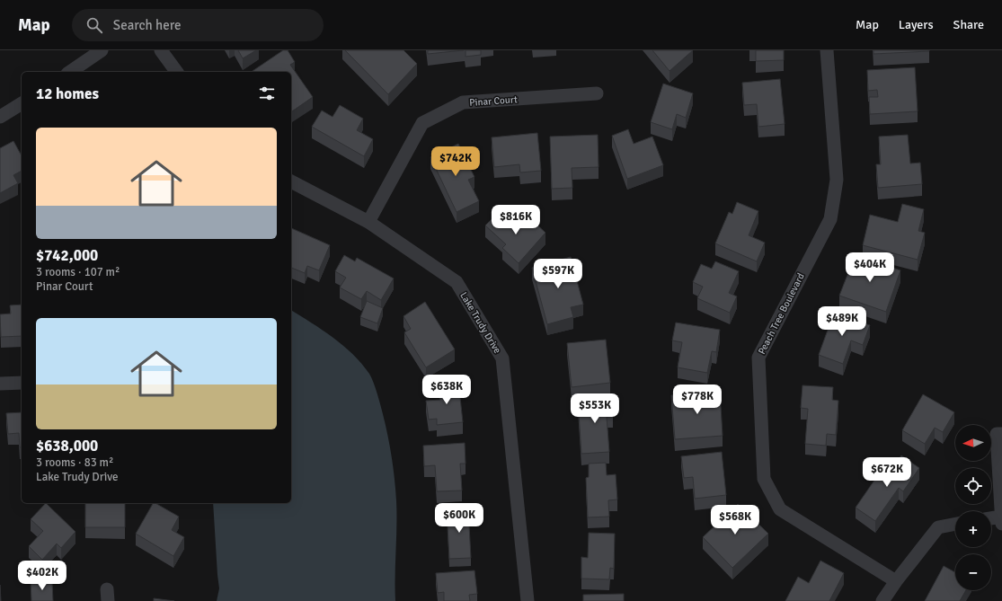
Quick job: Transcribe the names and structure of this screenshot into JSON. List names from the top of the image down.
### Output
{
  "streets": {
    "street": ["Pinar Court", "Peach Tree Boulevard", "Lake Trudy Drive"]
  },
  "crossings": [
    ["Pinar Court", "Lake Trudy Drive"]
  ],
  "north": "left",
  "page": {
    "header": "Map",
    "search": "Search here",
    "nav": ["Map", "Layers", "Share"],
    "heading": "12 homes",
    "list": [
      {
        "name": "$742,000",
        "note": "3 rooms · 107 m² · Pinar Court"
      },
      {
        "name": "$638,000",
        "note": "3 rooms · 83 m² · Lake Trudy Drive"
      }
    ],
    "price": [
      "$742K",
      "$816K",
      "$404K",
      "$597K",
      "$489K",
      "$638K",
      "$778K",
      "$553K",
      "$672K",
      "$600K",
      "$568K",
      "$402K"
    ],
    "map_buttons": ["+", "−"]
  }
}
